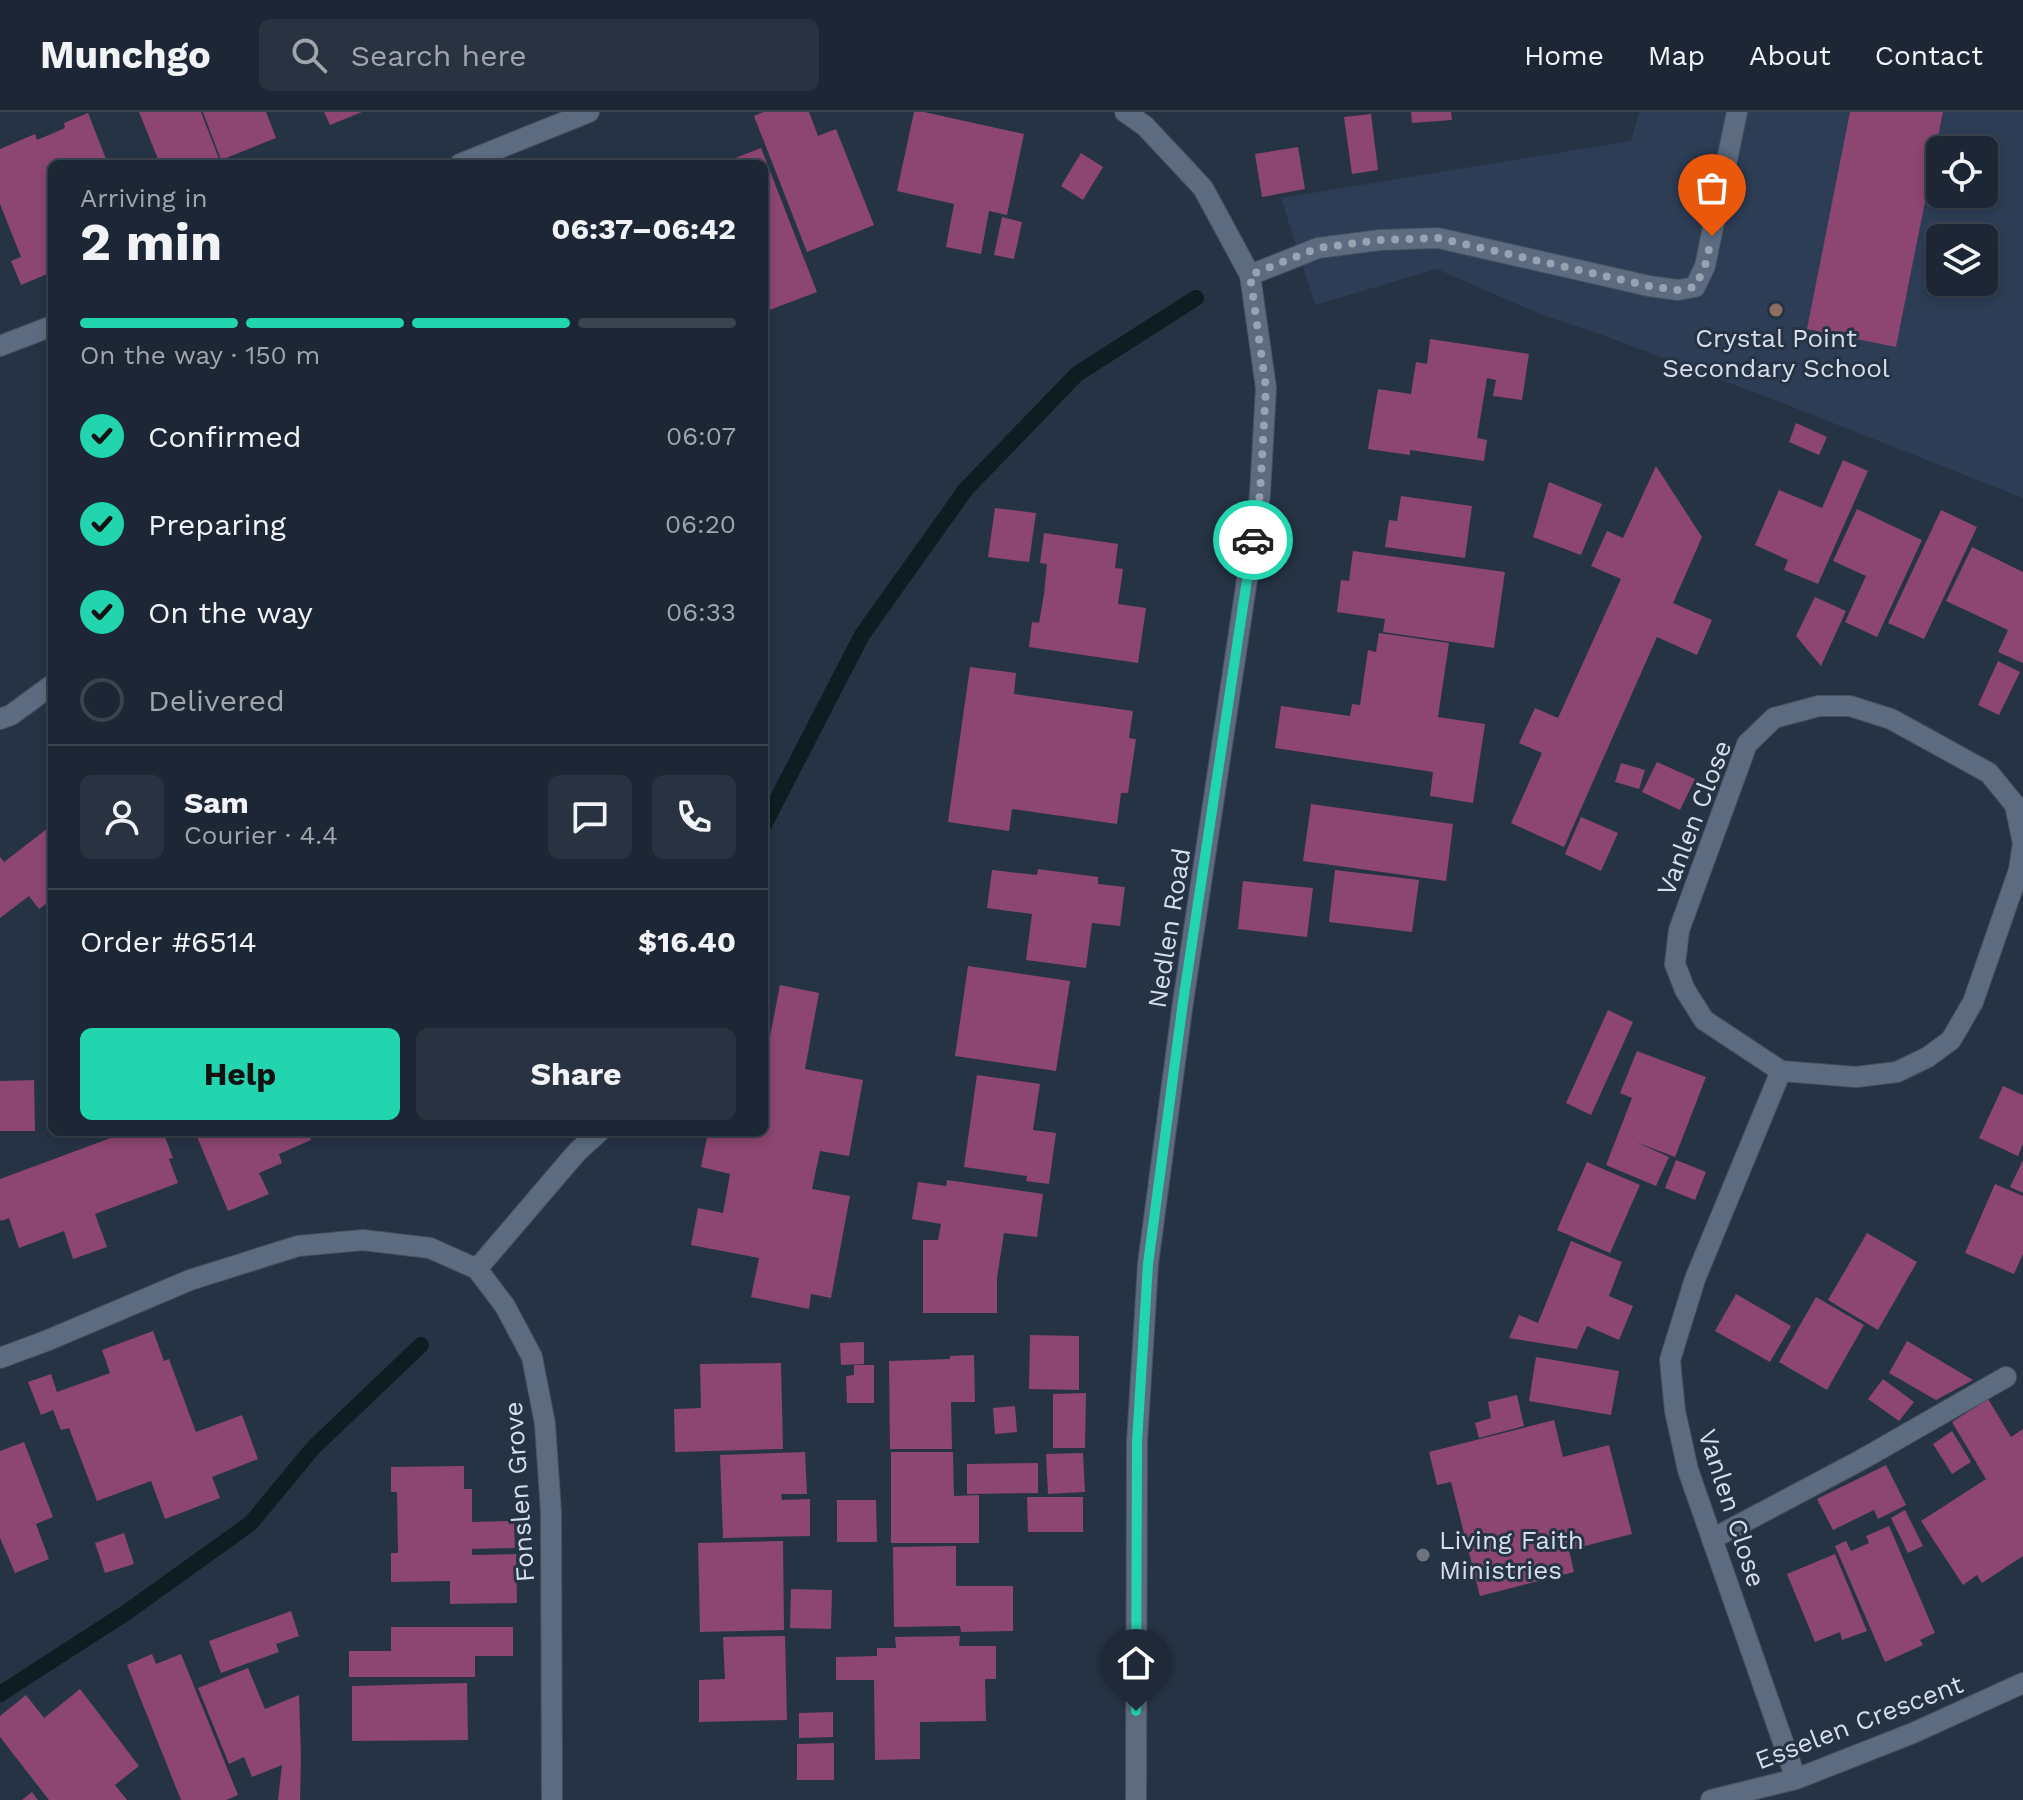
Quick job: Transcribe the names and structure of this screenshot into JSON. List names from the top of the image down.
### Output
{
  "streets": {
    "street": [
      "Vanlen Close",
      "Nedlen Road",
      "Fonslen Grove",
      "Esselen Crescent"
    ]
  },
  "crossings": [
    ["Vanlen Close", "Esselen Crescent"]
  ],
  "places": ["Crystal Point Secondary School", "Living Faith Ministries"],
  "page": {
    "header": "Munchgo",
    "search": "Search here",
    "nav": [
      "Home",
      "Map",
      "About",
      "Contact"
    ],
    "heading": ["2 min", "Arriving in", "06:37–06:42"],
    "panel": [
      "Sam",
      "Courier · 4.4",
      "Order #6514",
      "$16.40"
    ],
    "bar": "On the way · 150 m",
    "list": [
      ["Confirmed", "06:07"],
      ["Preparing", "06:20"],
      ["On the way", "06:33"],
      "Delivered"
    ],
    "buttons": ["Help", "Share"]
  }
}
